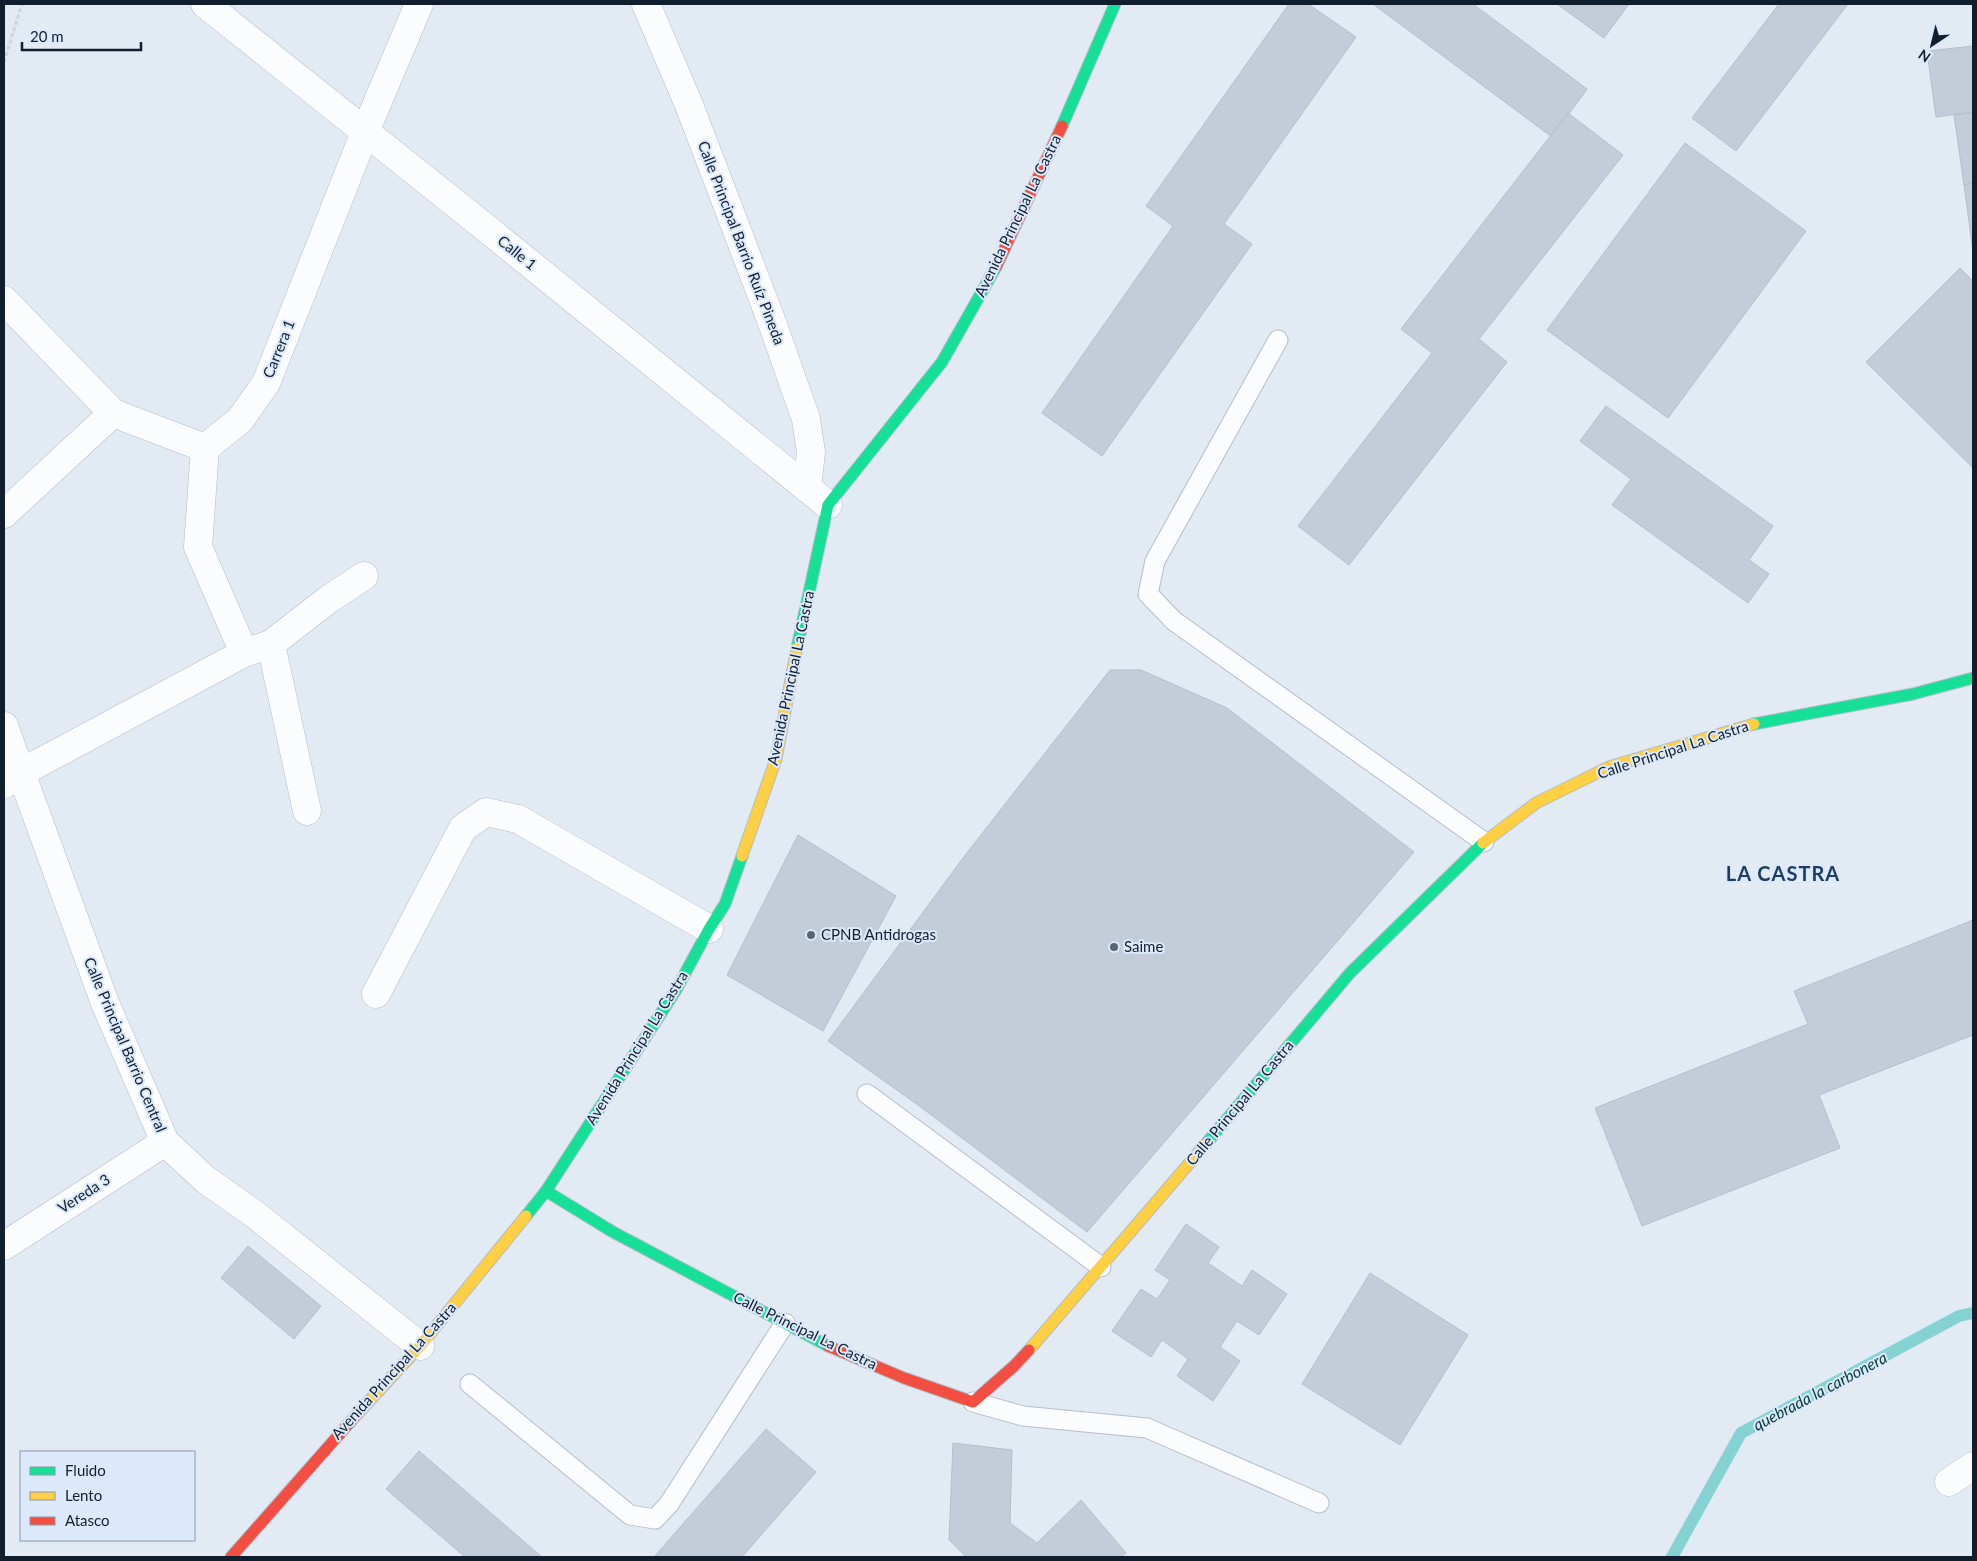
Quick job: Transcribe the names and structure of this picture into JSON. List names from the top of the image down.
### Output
{
  "streets": {
    "street": [
      "Avenida Principal La Castra",
      "Calle Principal Barrio Ruíz Pineda",
      "Calle 1",
      "Carrera 1",
      "Calle Principal La Castra",
      "Calle Principal Barrio Central",
      "Vereda 3"
    ]
  },
  "crossings": [
    ["Avenida Principal La Castra", "Calle 1"],
    ["Avenida Principal La Castra", "Calle Principal La Castra"],
    ["Avenida Principal La Castra", "Calle Principal Barrio Central"],
    ["Calle Principal Barrio Ruíz Pineda", "Calle 1"],
    ["Calle 1", "Carrera 1"],
    ["Calle Principal Barrio Central", "Vereda 3"]
  ],
  "districts": ["LA CASTRA"],
  "water": ["quebrada la carbonera"],
  "places": ["CPNB Antidrogas", "Saime"],
  "legend": ["Fluido", "Lento", "Atasco"],
  "scale_bar": "20 m",
  "north": "bottom left"
}
